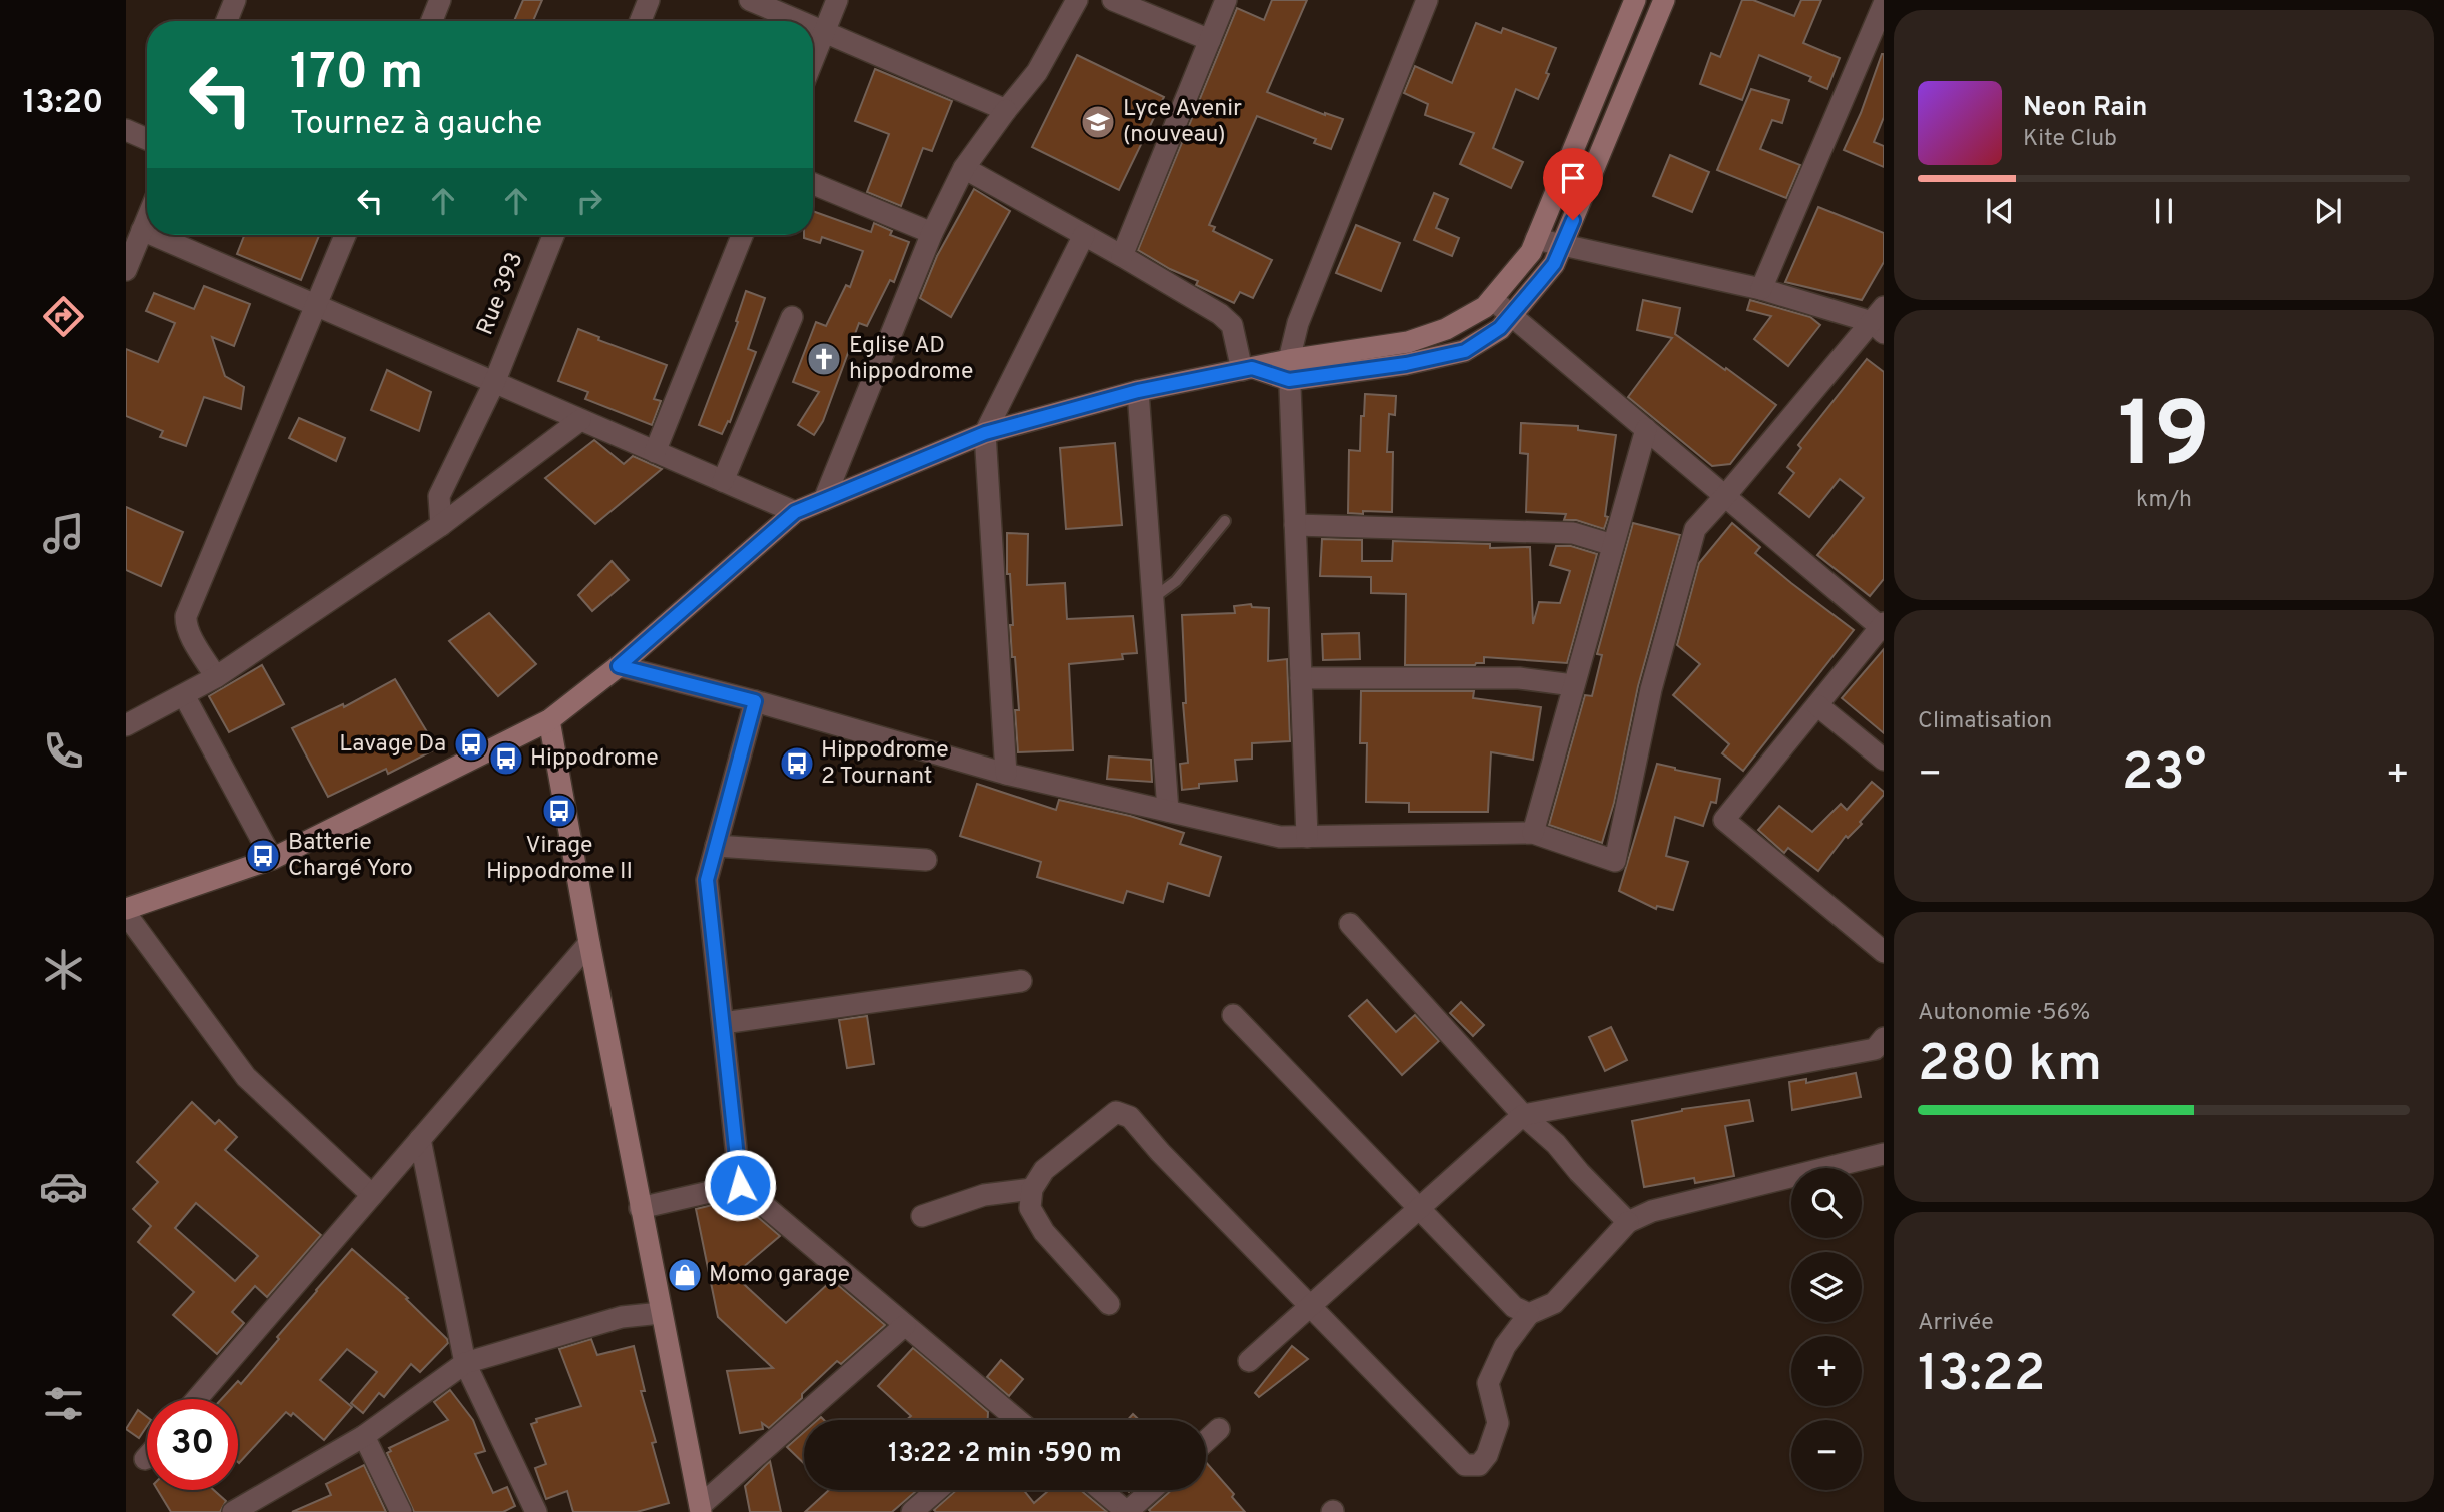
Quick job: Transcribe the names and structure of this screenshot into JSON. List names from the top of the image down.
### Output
{
  "streets": {
    "street": ["Rue 393"]
  },
  "places": {
    "school or university": ["Lyce Avenir (nouveau)"],
    "church": ["Eglise AD hippodrome"],
    "bus stop": [
      "Lavage Da",
      "Hippodrome",
      "Hippodrome 2 Tournant",
      "Virage Hippodrome II",
      "Batterie Chargé Yoro"
    ],
    "shop": ["Momo garage"]
  },
  "page": {
    "tabs": "13:20",
    "turn": ["170 m", "Tournez à gauche"],
    "song": ["Neon Rain", "Kite Club"],
    "tile": [
      ["19", "km/h"],
      "Climatisation",
      ["Autonomie · 56%", "280 km"],
      ["Arrivée", "13:22"]
    ],
    "heat": ["−", "23°", "+"],
    "map_buttons": ["+", "−"],
    "limit": "30",
    "trip": "13:22 · 2 min · 590 m"
  }
}
